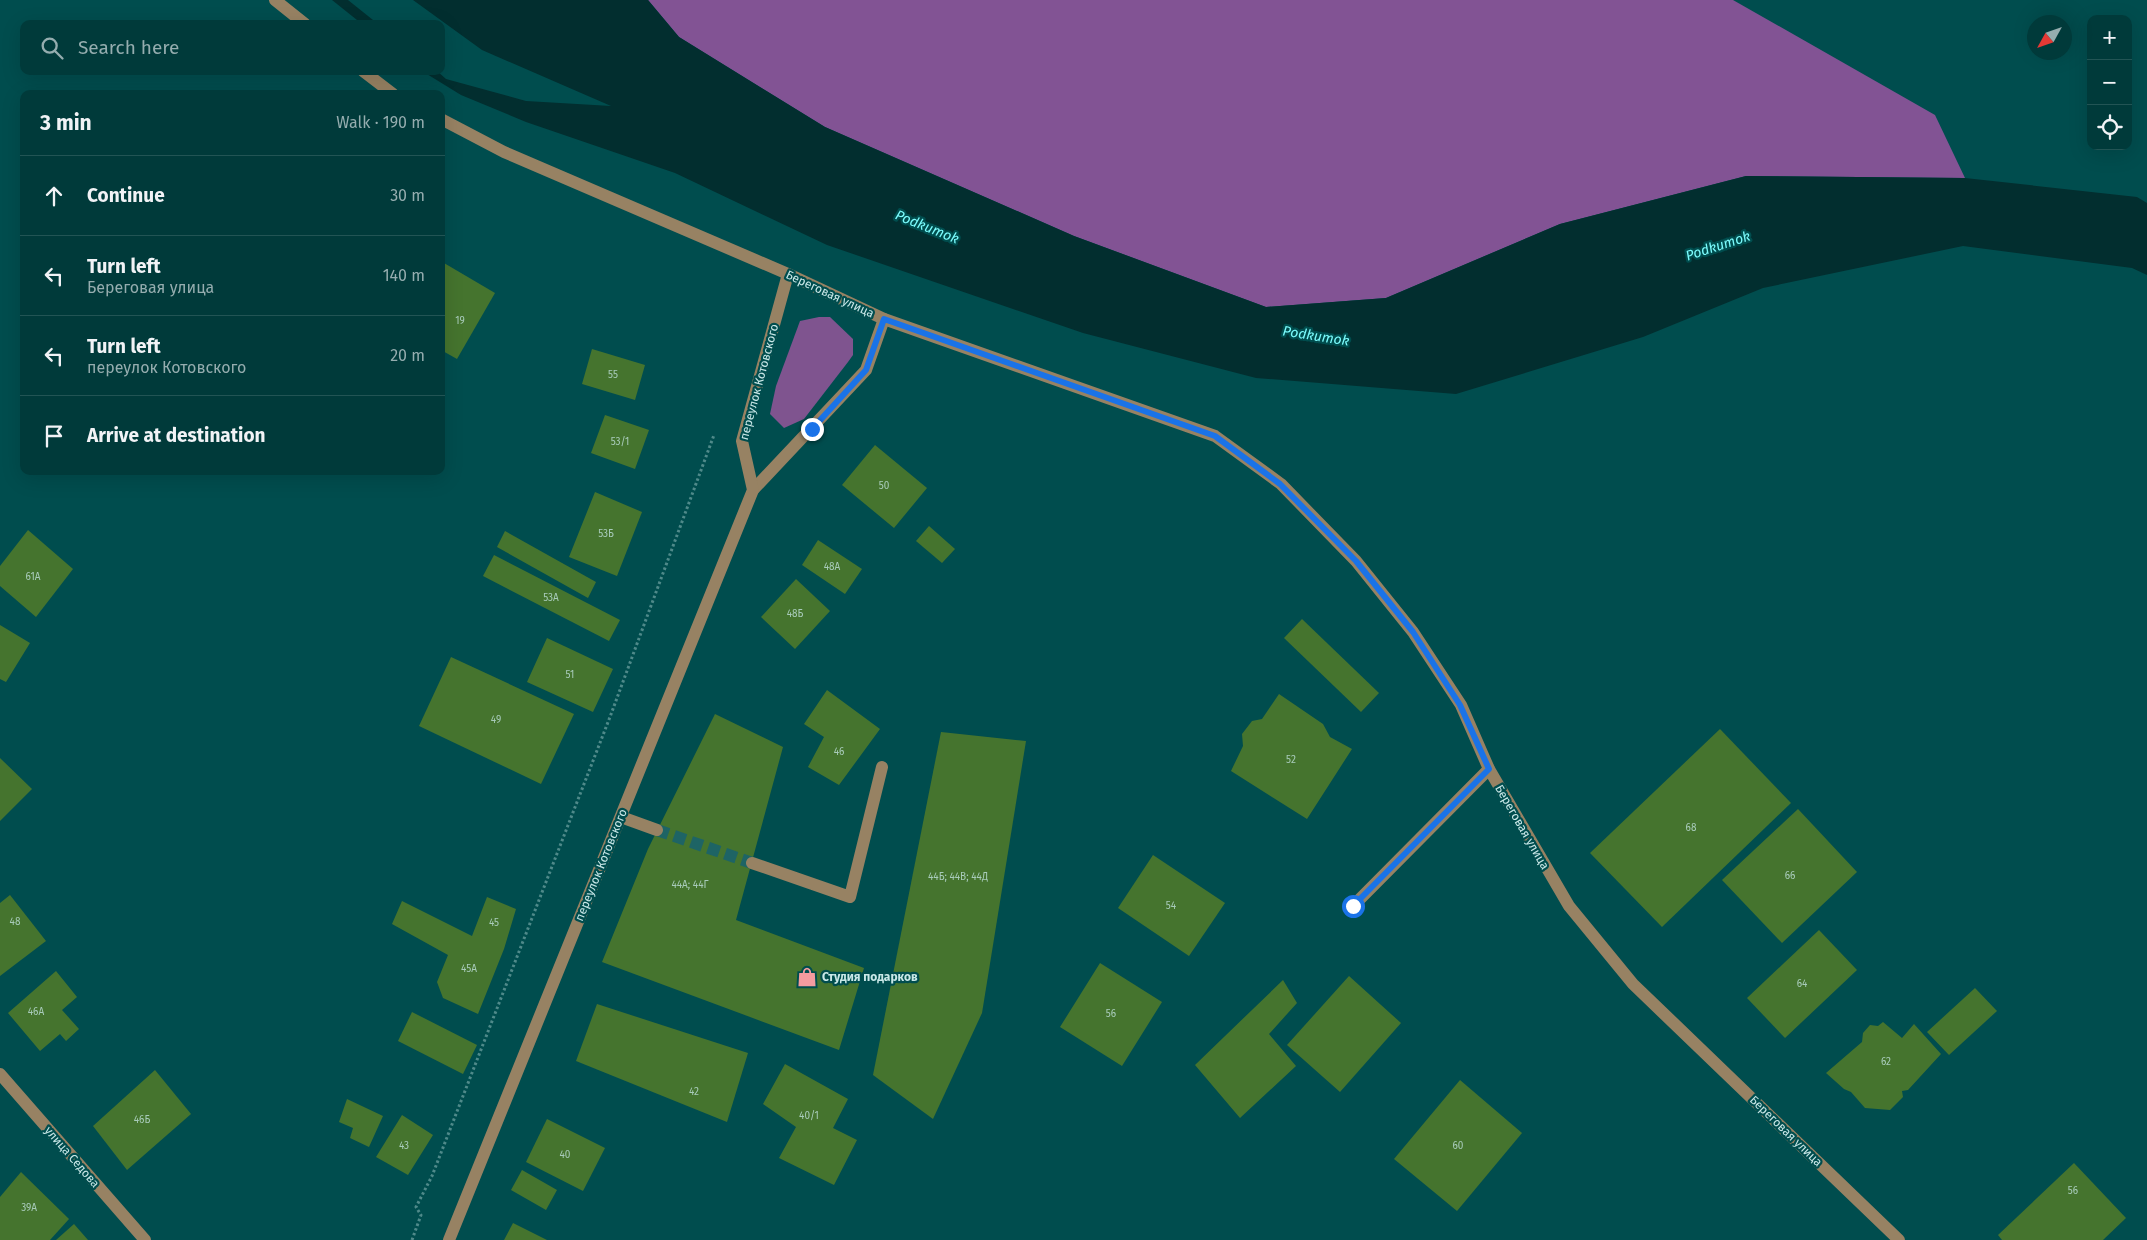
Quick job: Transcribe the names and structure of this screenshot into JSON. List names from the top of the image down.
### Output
{
  "streets": {
    "street": ["Береговая улица", "переулок Котовского", "улица Седова"]
  },
  "crossings": [
    ["Береговая улица", "переулок Котовского"]
  ],
  "water": ["Podkumok"],
  "places": {
    "shop": ["Студия подарков"]
  },
  "house_numbers": [
    "19",
    "55",
    "53/1",
    "50",
    "53Б",
    "48А",
    "61А",
    "53А",
    "48Б",
    "51",
    "49",
    "46",
    "52",
    "68",
    "66",
    "44Б; 44В; 44Д",
    "44А; 44Г",
    "54",
    "48",
    "45",
    "45А",
    "64",
    "46А",
    "56",
    "62",
    "42",
    "40/1",
    "46Б",
    "43",
    "60",
    "40",
    "56",
    "39А"
  ],
  "north": "bottom left",
  "page": {
    "map_buttons": ["+", "−"],
    "search": "Search here",
    "heading": ["3 min", "Walk · 190 m"],
    "list": [
      ["Continue", "30 m"],
      ["Turn left", "Береговая улица", "140 m"],
      ["Turn left", "переулок Котовского", "20 m"],
      "Arrive at destination"
    ]
  }
}
